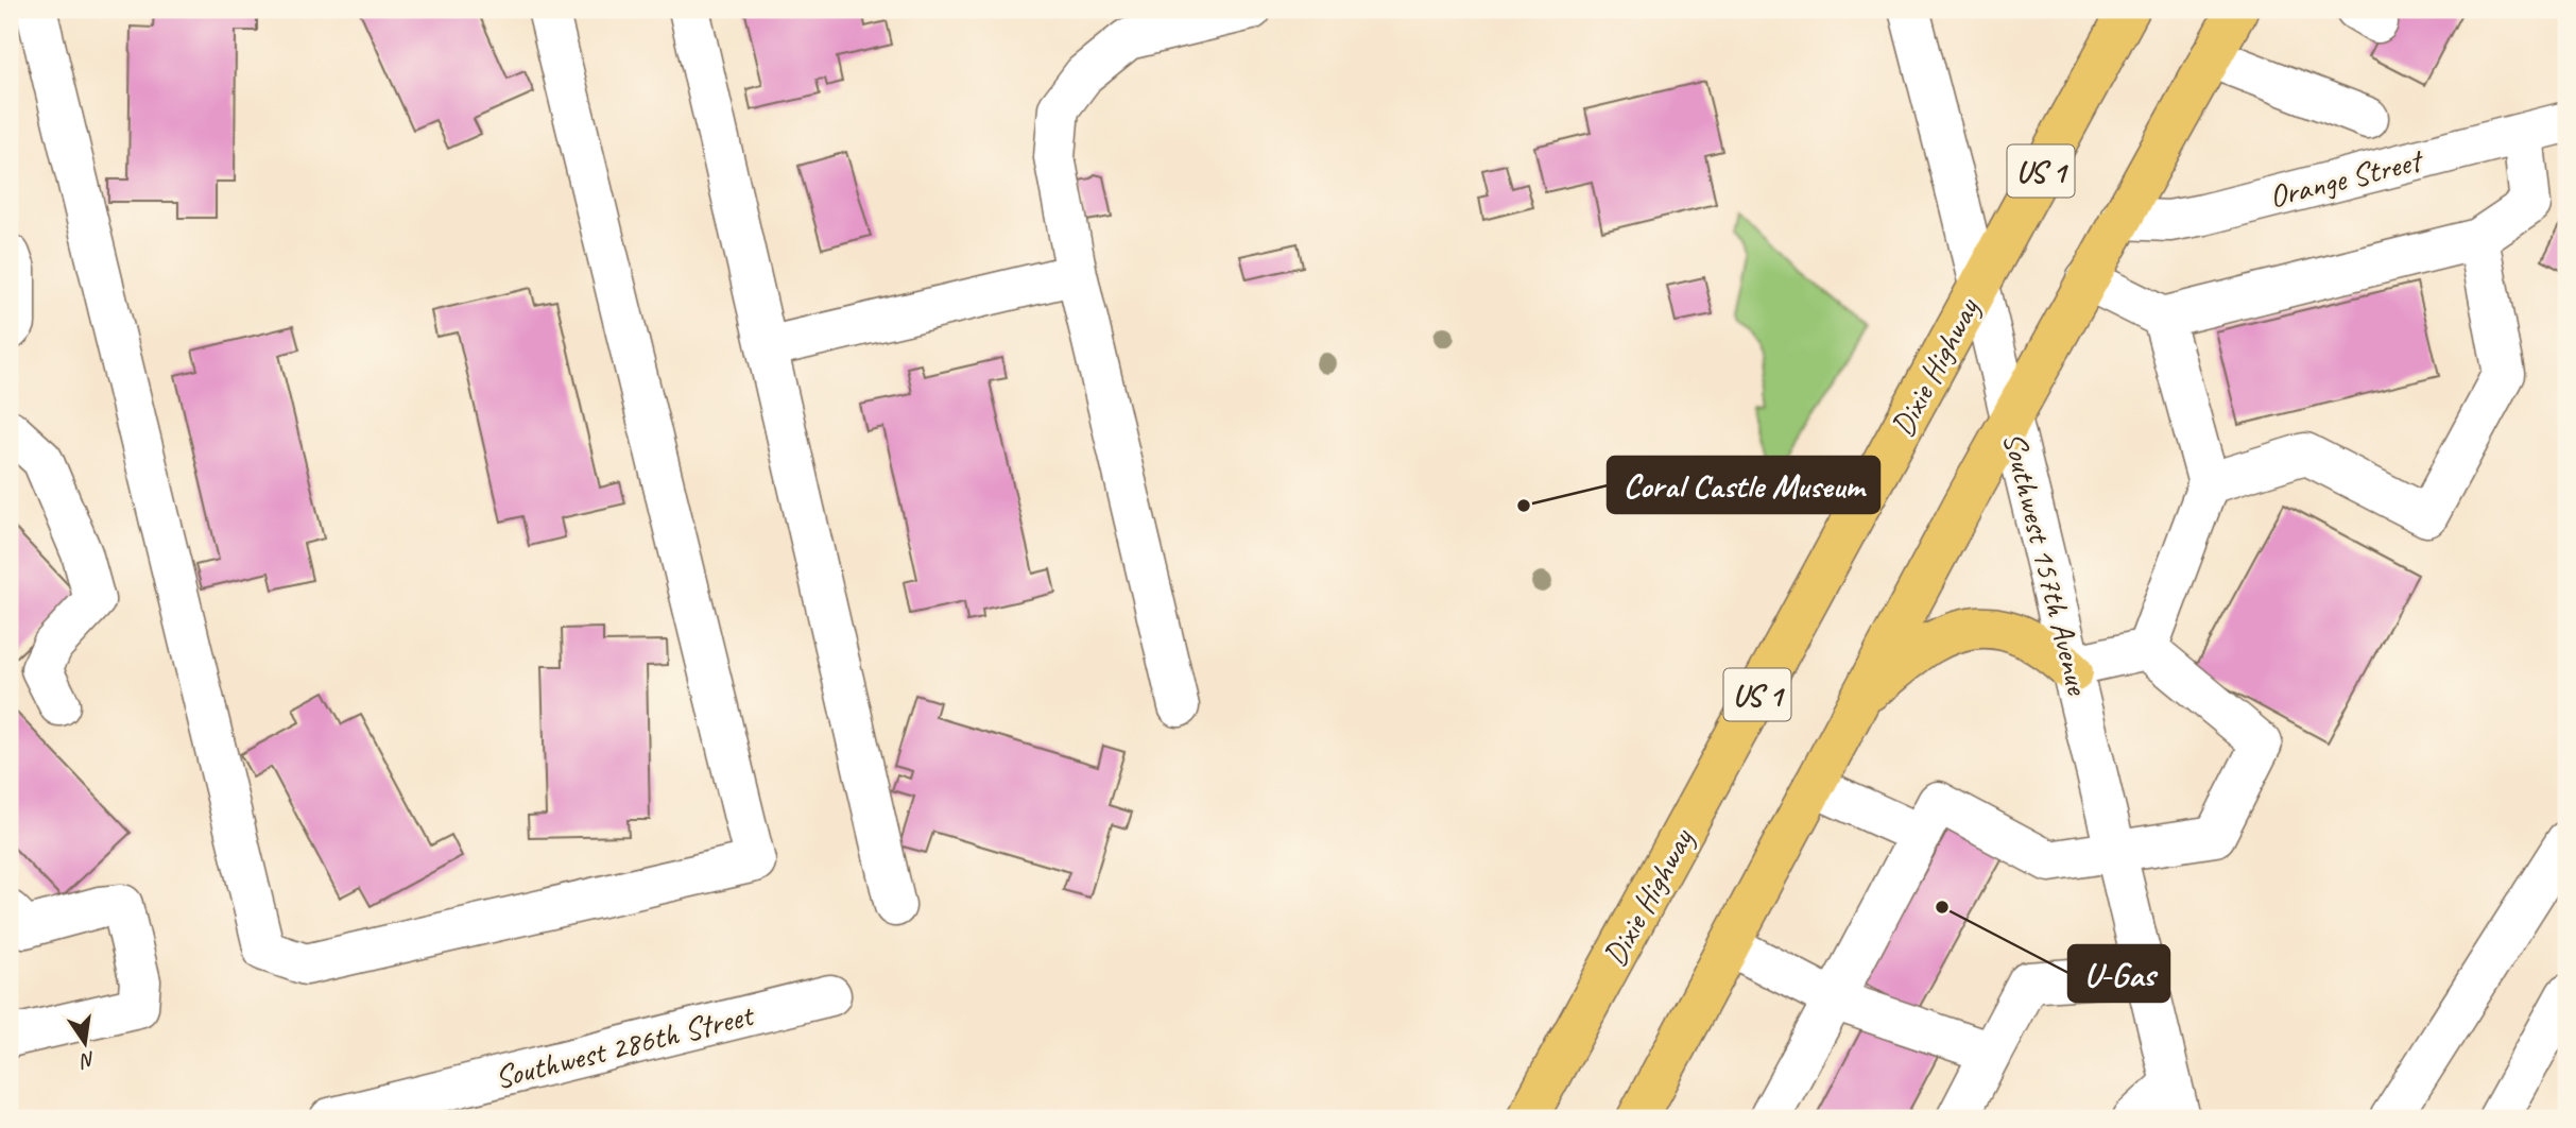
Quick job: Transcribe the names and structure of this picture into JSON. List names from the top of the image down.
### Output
{
  "streets": {
    "highway": ["US 1", "Dixie Highway"],
    "street": ["Orange Street", "Southwest 157th Avenue", "Southwest 286th Street"]
  },
  "crossings": [
    ["Dixie Highway", "Southwest 157th Avenue"]
  ],
  "places": ["Coral Castle Museum", "U-Gas"],
  "north": "bottom"
}
